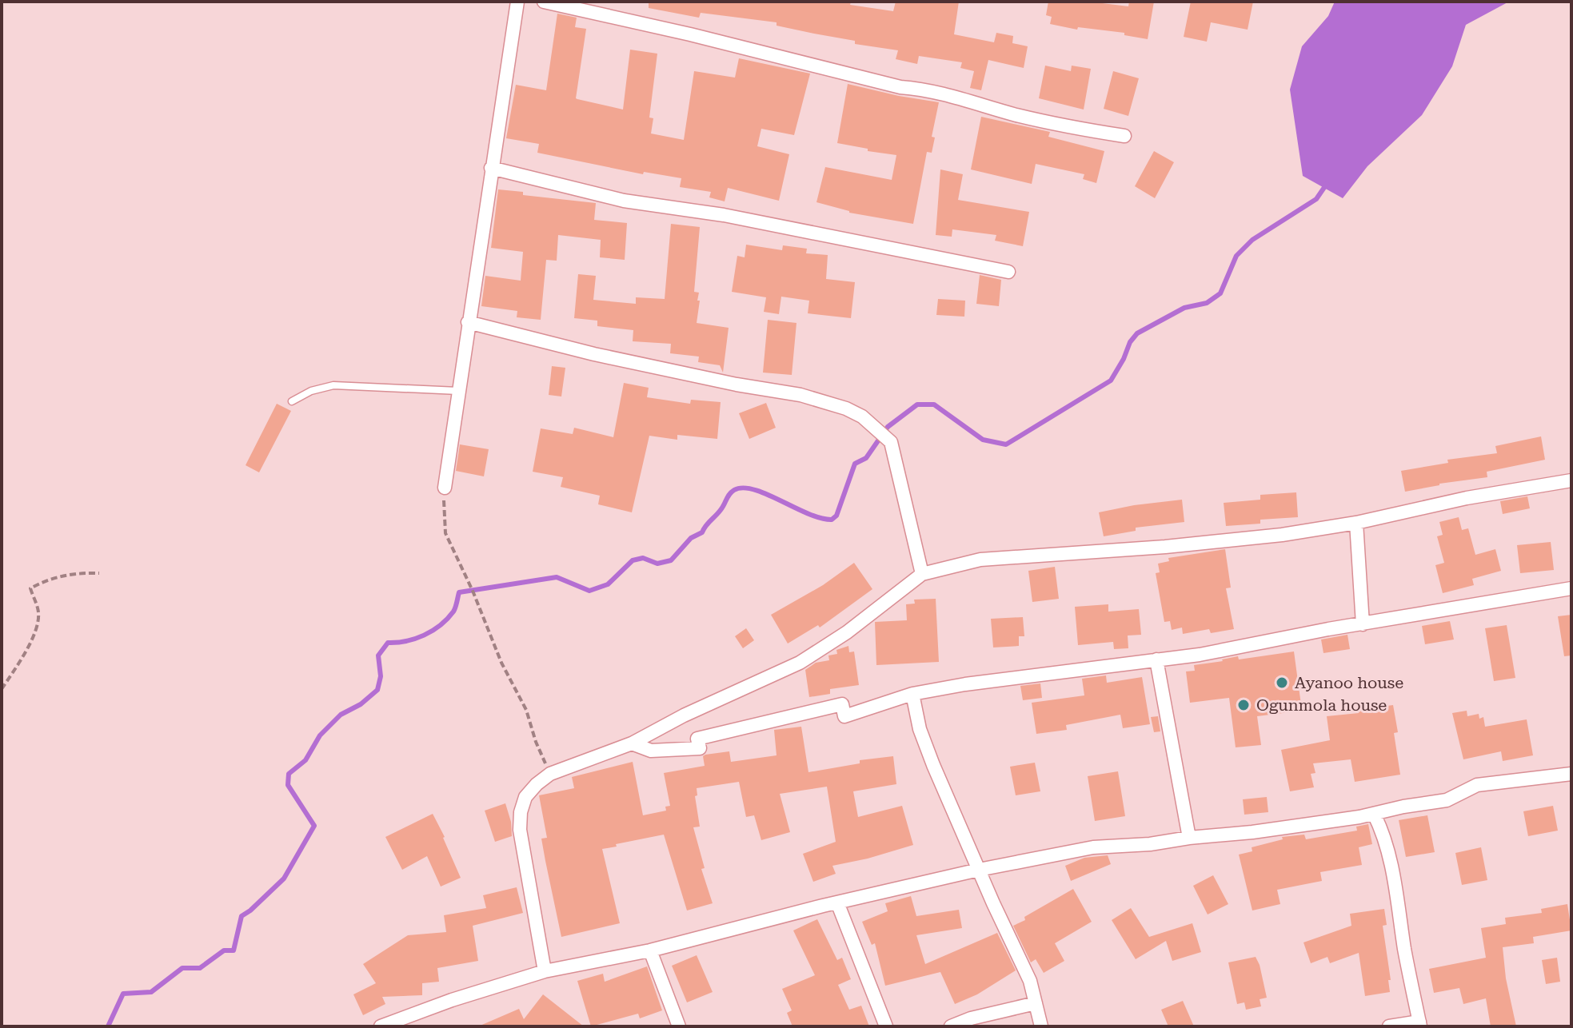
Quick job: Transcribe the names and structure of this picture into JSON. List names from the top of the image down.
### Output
{
  "places": ["Ayanoo house", "Ogunmola house"]
}
